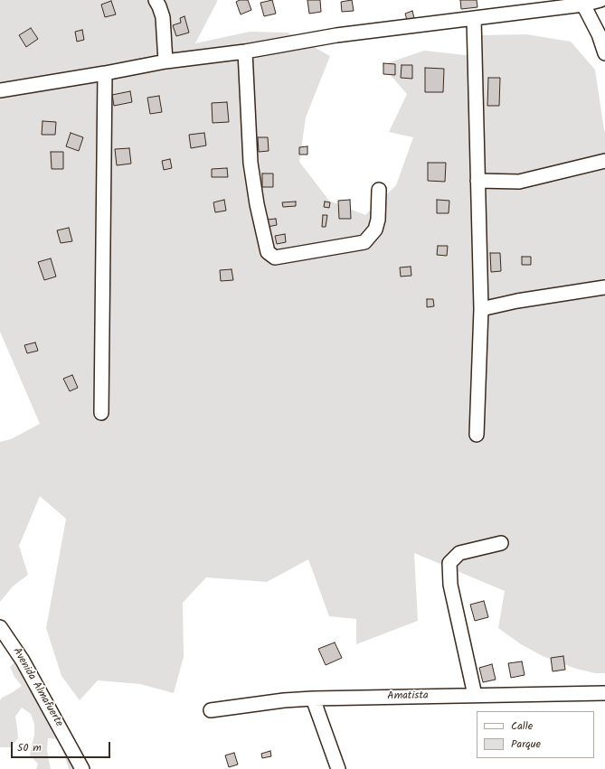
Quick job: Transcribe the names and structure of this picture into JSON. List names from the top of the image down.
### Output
{
  "streets": {
    "street": ["Avenida Almafuerte", "Amatista"]
  },
  "legend": ["Calle", "Parque"],
  "scale_bar": "50 m"
}
